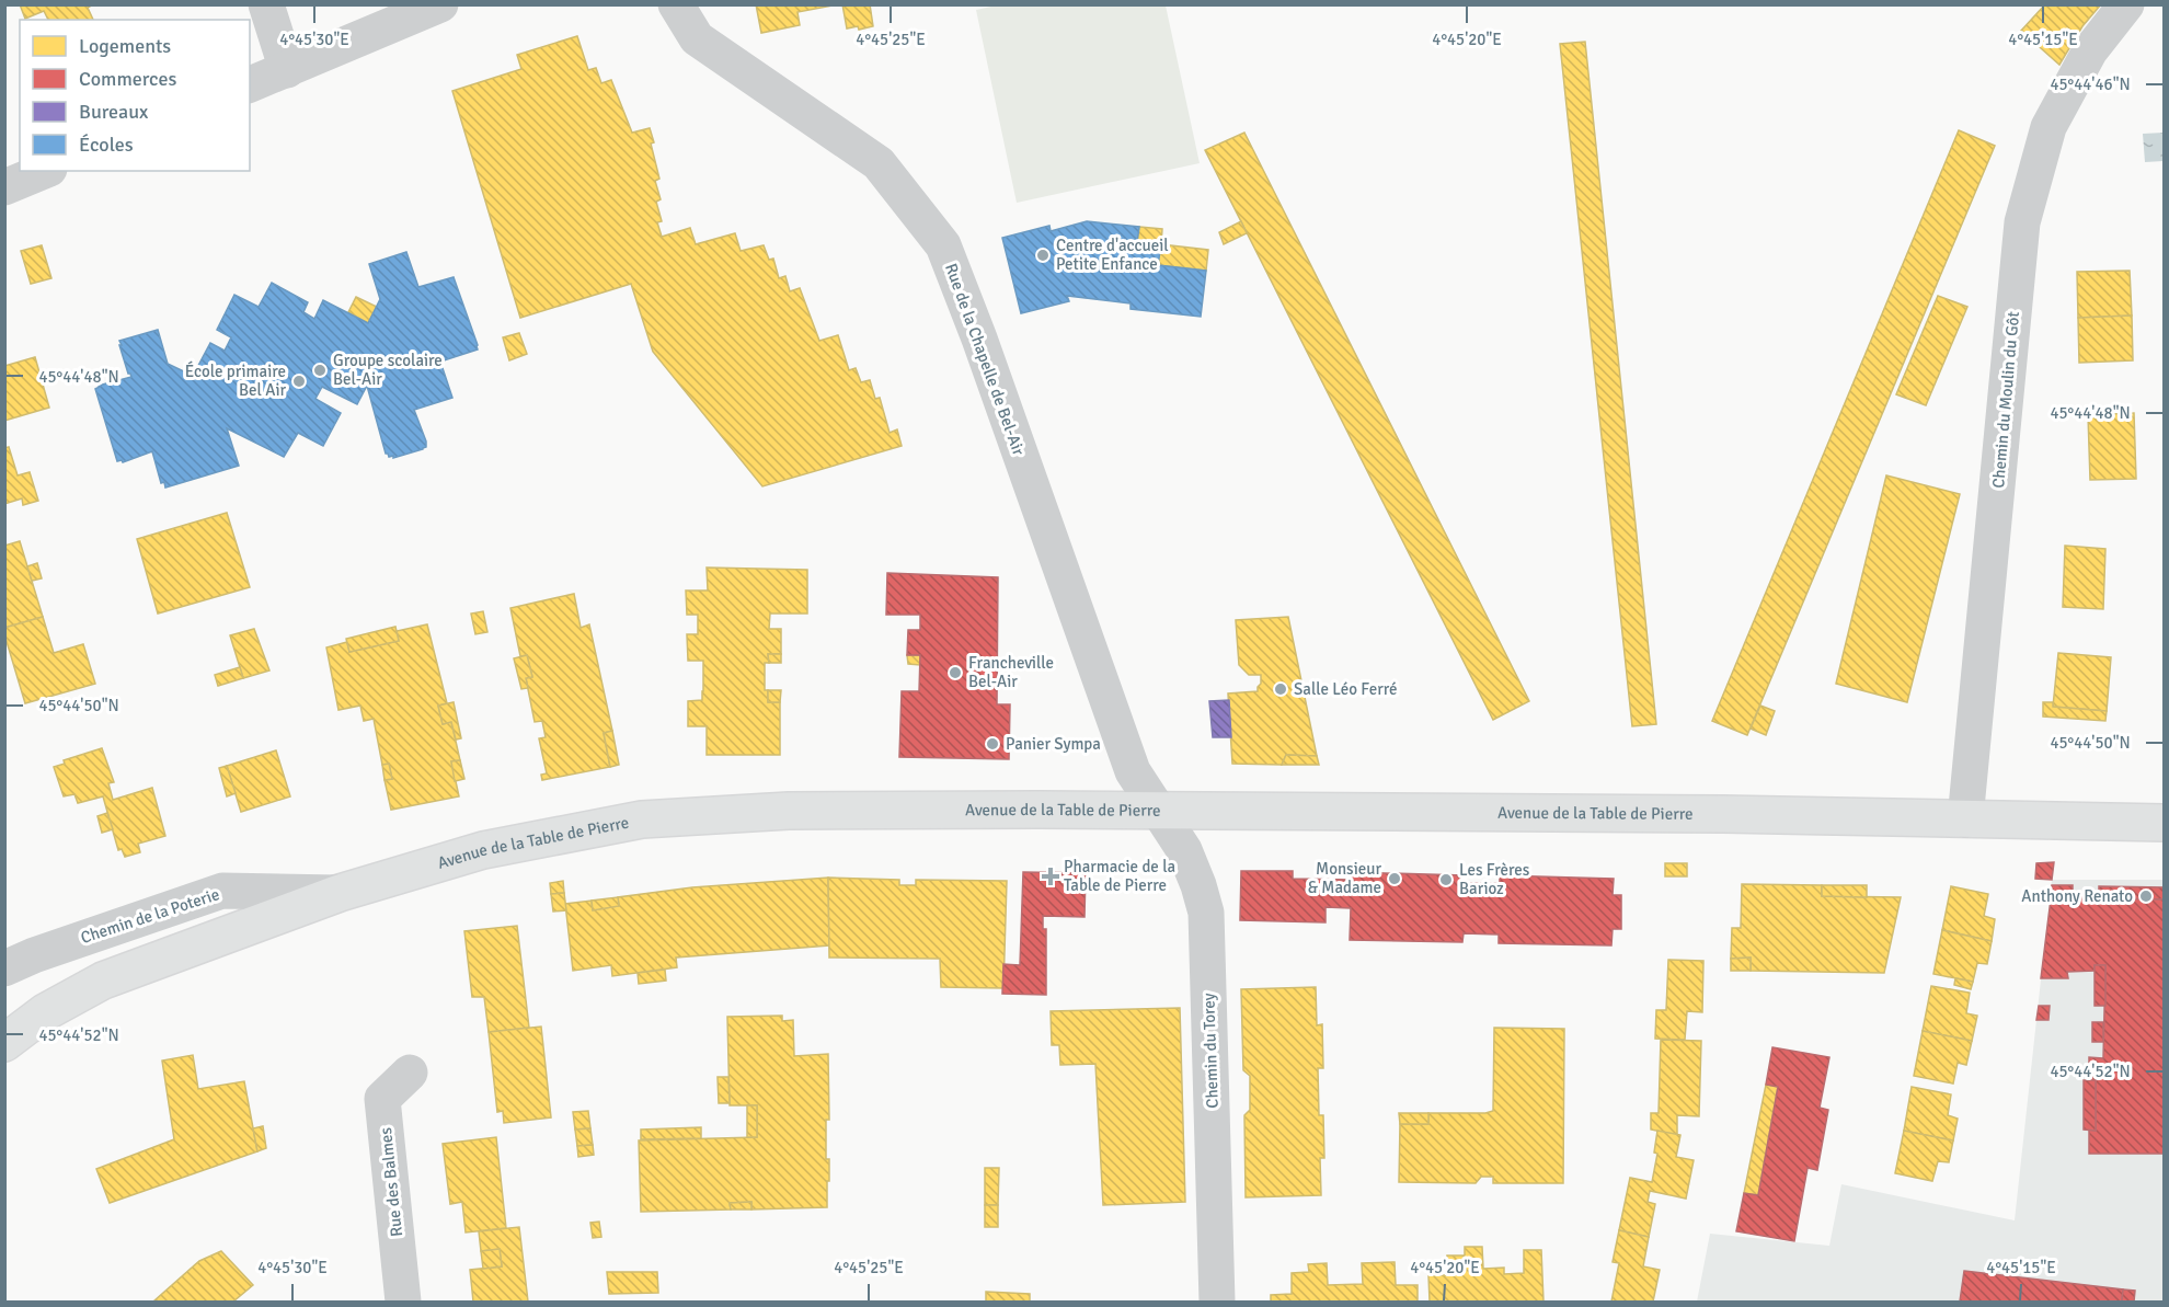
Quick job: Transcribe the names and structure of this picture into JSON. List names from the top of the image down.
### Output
{
  "streets": {
    "main road": ["Avenue de la Table de Pierre"],
    "street": [
      "Rue de la Chapelle de Bel-Air",
      "Chemin du Moulin du Gôt",
      "Chemin de la Poterie",
      "Chemin du Torey",
      "Rue des Balmes"
    ]
  },
  "crossings": [
    ["Rue de la Chapelle de Bel-Air", "Avenue de la Table de Pierre"],
    ["Rue de la Chapelle de Bel-Air", "Chemin du Torey"],
    ["Chemin du Moulin du Gôt", "Avenue de la Table de Pierre"],
    ["Avenue de la Table de Pierre", "Chemin de la Poterie"],
    ["Avenue de la Table de Pierre", "Chemin du Torey"]
  ],
  "places": {
    "other": [
      "Centre d'accueil Petite Enfance",
      "Groupe scolaire Bel-Air",
      "École primaire Bel Air",
      "Francheville Bel-Air",
      "Salle Léo Ferré",
      "Panier Sympa",
      "Monsieur & Madame",
      "Les Frères Barioz",
      "Anthony Renato"
    ],
    "health": ["Pharmacie de la Table de Pierre"]
  },
  "legend": [
    "Logements",
    "Commerces",
    "Bureaux",
    "Écoles"
  ],
  "coordinates": [
    "4°45'30\"E",
    "4°45'25\"E",
    "4°45'20\"E",
    "4°45'15\"E",
    "45°44'46\"N",
    "45°44'48\"N",
    "45°44'50\"N",
    "45°44'52\"N"
  ]
}
